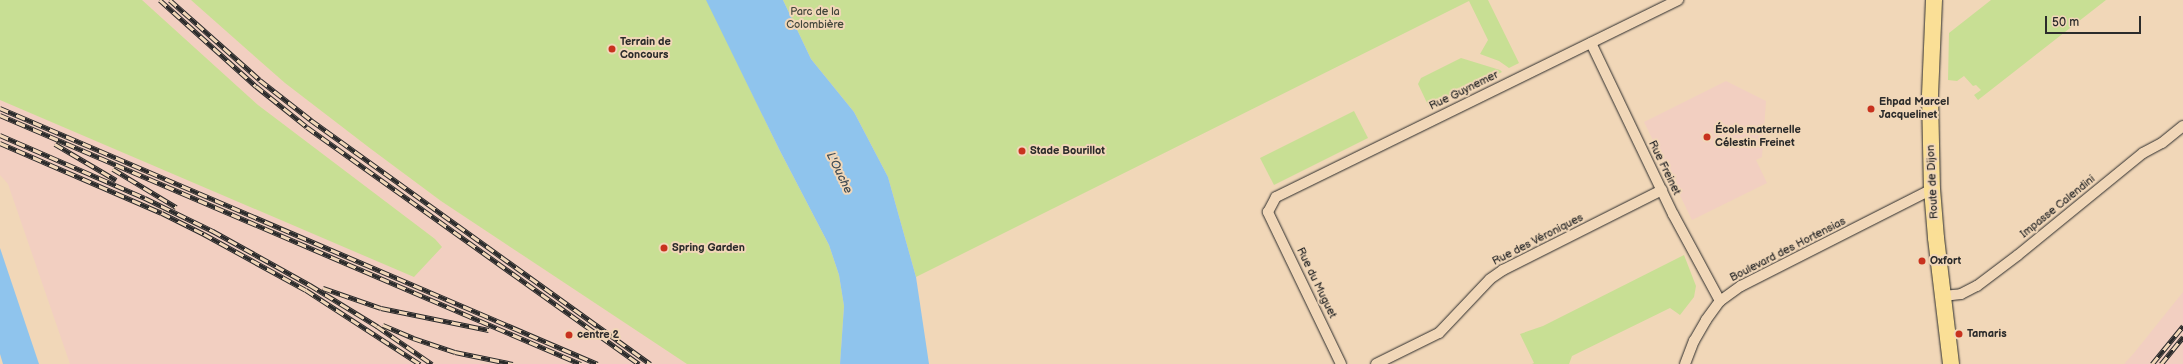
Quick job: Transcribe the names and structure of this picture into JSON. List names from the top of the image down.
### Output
{
  "streets": {
    "main road": ["Route de Dijon"],
    "street": [
      "Rue Guynemer",
      "Rue Freinet",
      "Impasse Calendini",
      "Rue des Véroniques",
      "Boulevard des Hortensias",
      "Rue du Muguet"
    ]
  },
  "crossings": [
    ["Rue Guynemer", "Rue Freinet"],
    ["Rue Guynemer", "Rue du Muguet"],
    ["Rue Freinet", "Rue des Véroniques"],
    ["Rue Freinet", "Boulevard des Hortensias"],
    ["Route de Dijon", "Impasse Calendini"],
    ["Route de Dijon", "Boulevard des Hortensias"]
  ],
  "water": ["L'Ouche"],
  "parks": ["Parc de la Colombière"],
  "places": [
    "Terrain de Concours",
    "Ehpad Marcel Jacquelinet",
    "École maternelle Célestin Freinet",
    "Stade Bourillot",
    "Spring Garden",
    "Oxfort",
    "Tamaris",
    "centre 2"
  ],
  "scale_bar": "50 m"
}
